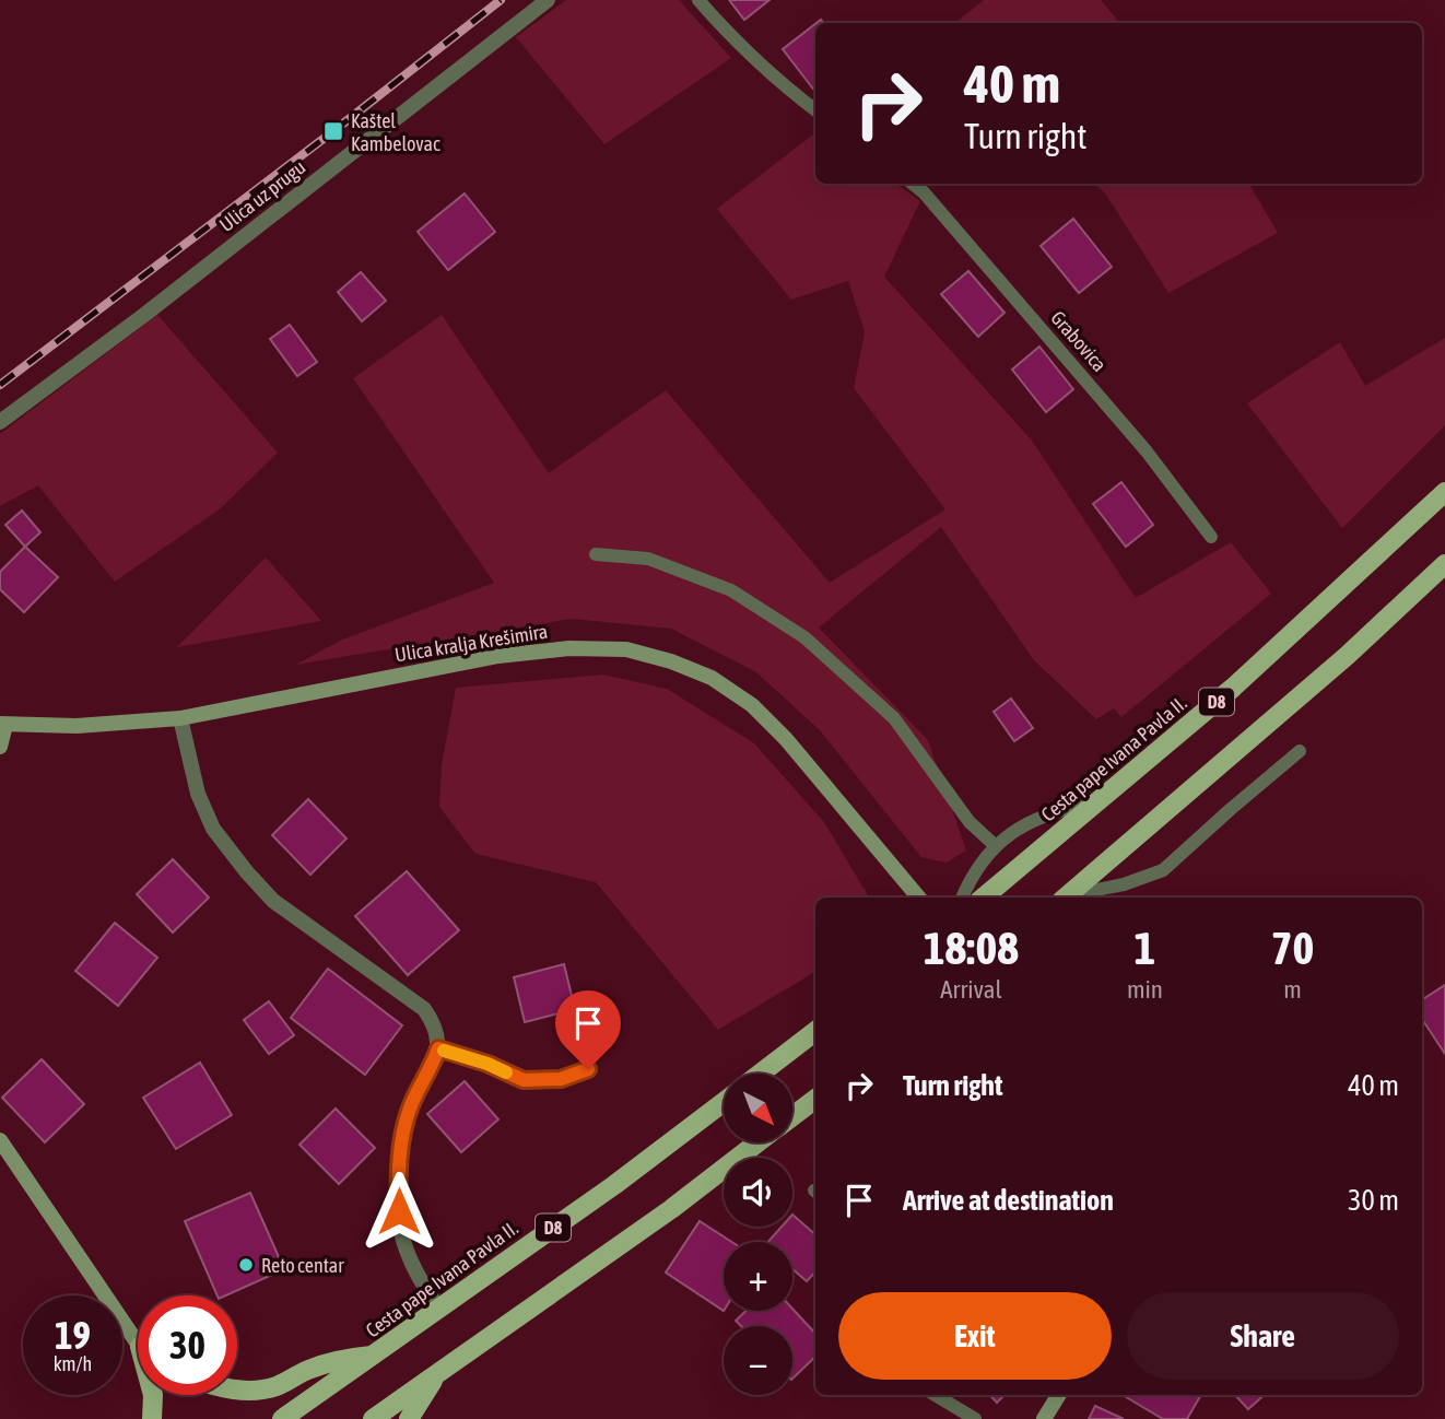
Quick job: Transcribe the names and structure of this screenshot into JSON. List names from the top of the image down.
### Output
{
  "streets": {
    "main road": ["D8", "Cesta pape Ivana Pavla II."],
    "street": ["Ulica uz prugu", "Ulica kralja Krešimira"],
    "lane": ["Grabovica"]
  },
  "places": {
    "transit": ["Kaštel Kambelovac"],
    "other": ["Reto centar"]
  },
  "north": "bottom right",
  "page": {
    "turn": ["40 m", "Turn right"],
    "eta": [
      "18:08",
      "Arrival",
      "1",
      "min",
      "70",
      "m"
    ],
    "list": [
      {
        "name": "Turn right",
        "value": "40 m"
      },
      {
        "name": "Arrive at destination",
        "value": "30 m"
      }
    ],
    "map_buttons": ["+", "−"],
    "buttons": ["Exit", "Share"],
    "speed": "19 km/h",
    "limit": "30"
  }
}
